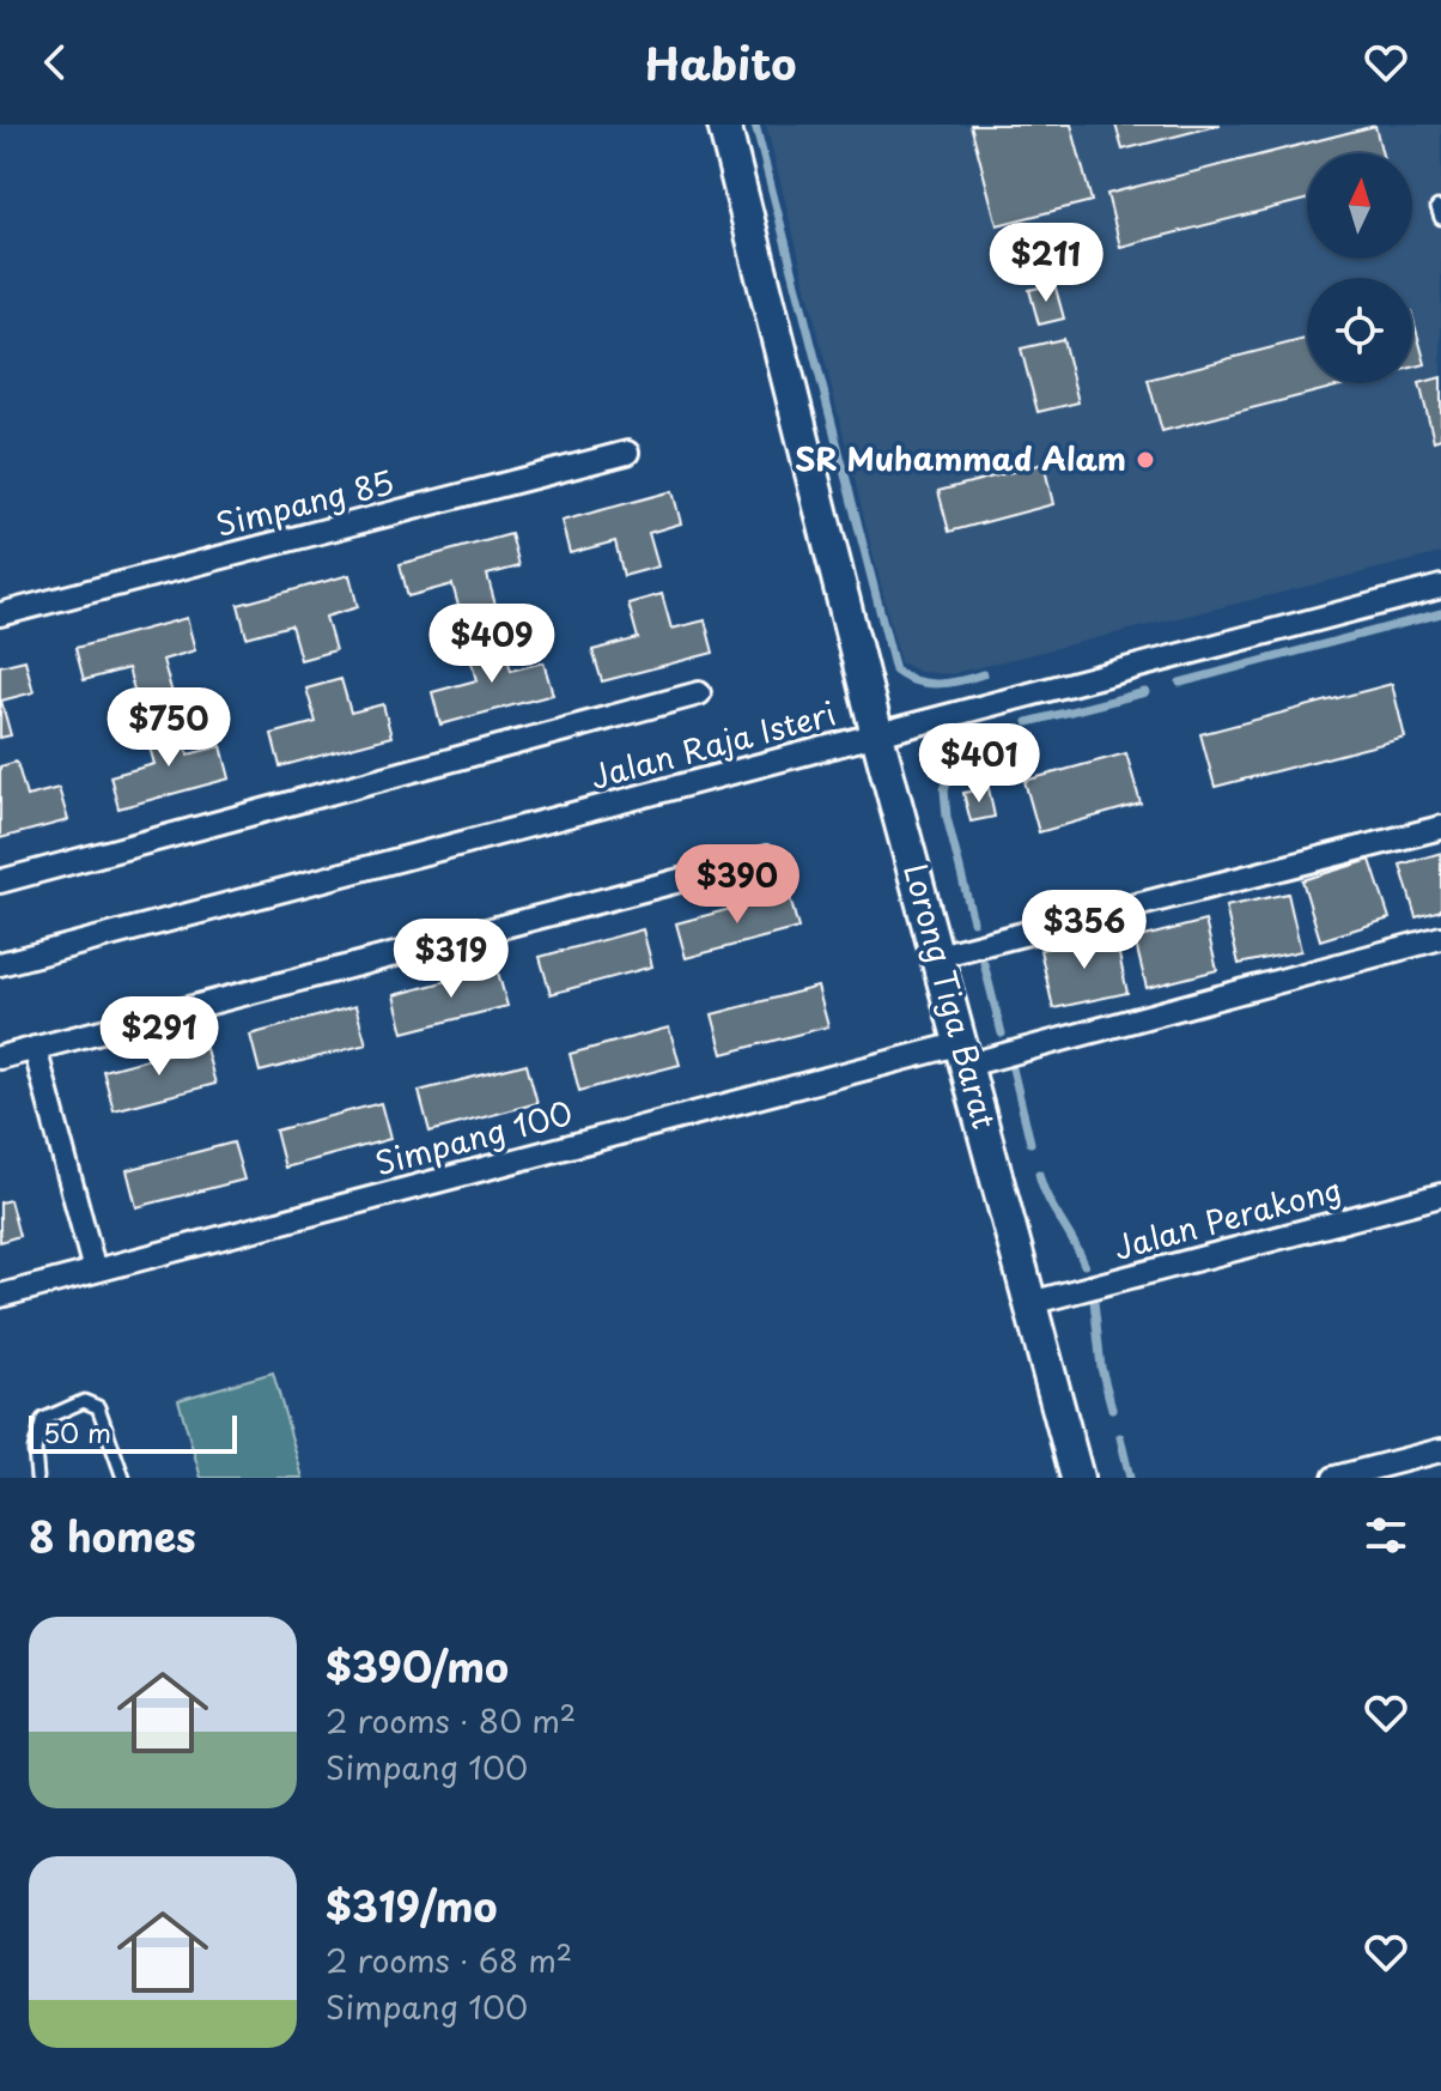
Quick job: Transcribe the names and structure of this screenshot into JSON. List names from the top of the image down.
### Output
{
  "streets": {
    "main road": ["Lorong Tiga Barat"],
    "street": [
      "Simpang 85",
      "Jalan Raja Isteri",
      "Simpang 100",
      "Jalan Perakong"
    ]
  },
  "crossings": [
    ["Jalan Raja Isteri", "Lorong Tiga Barat"],
    ["Lorong Tiga Barat", "Simpang 100"],
    ["Lorong Tiga Barat", "Jalan Perakong"]
  ],
  "places": ["SR Muhammad Alam"],
  "scale_bar": "50 m",
  "north": "top",
  "page": {
    "header": "Habito",
    "price": [
      "$211",
      "$409",
      "$750",
      "$401",
      "$390",
      "$356",
      "$319",
      "$291"
    ],
    "scale": "50 m",
    "heading": "8 homes",
    "list": [
      {
        "name": "$390/mo",
        "note": "2 rooms · 80 m² · Simpang 100"
      },
      {
        "name": "$319/mo",
        "note": "2 rooms · 68 m² · Simpang 100"
      }
    ]
  }
}
